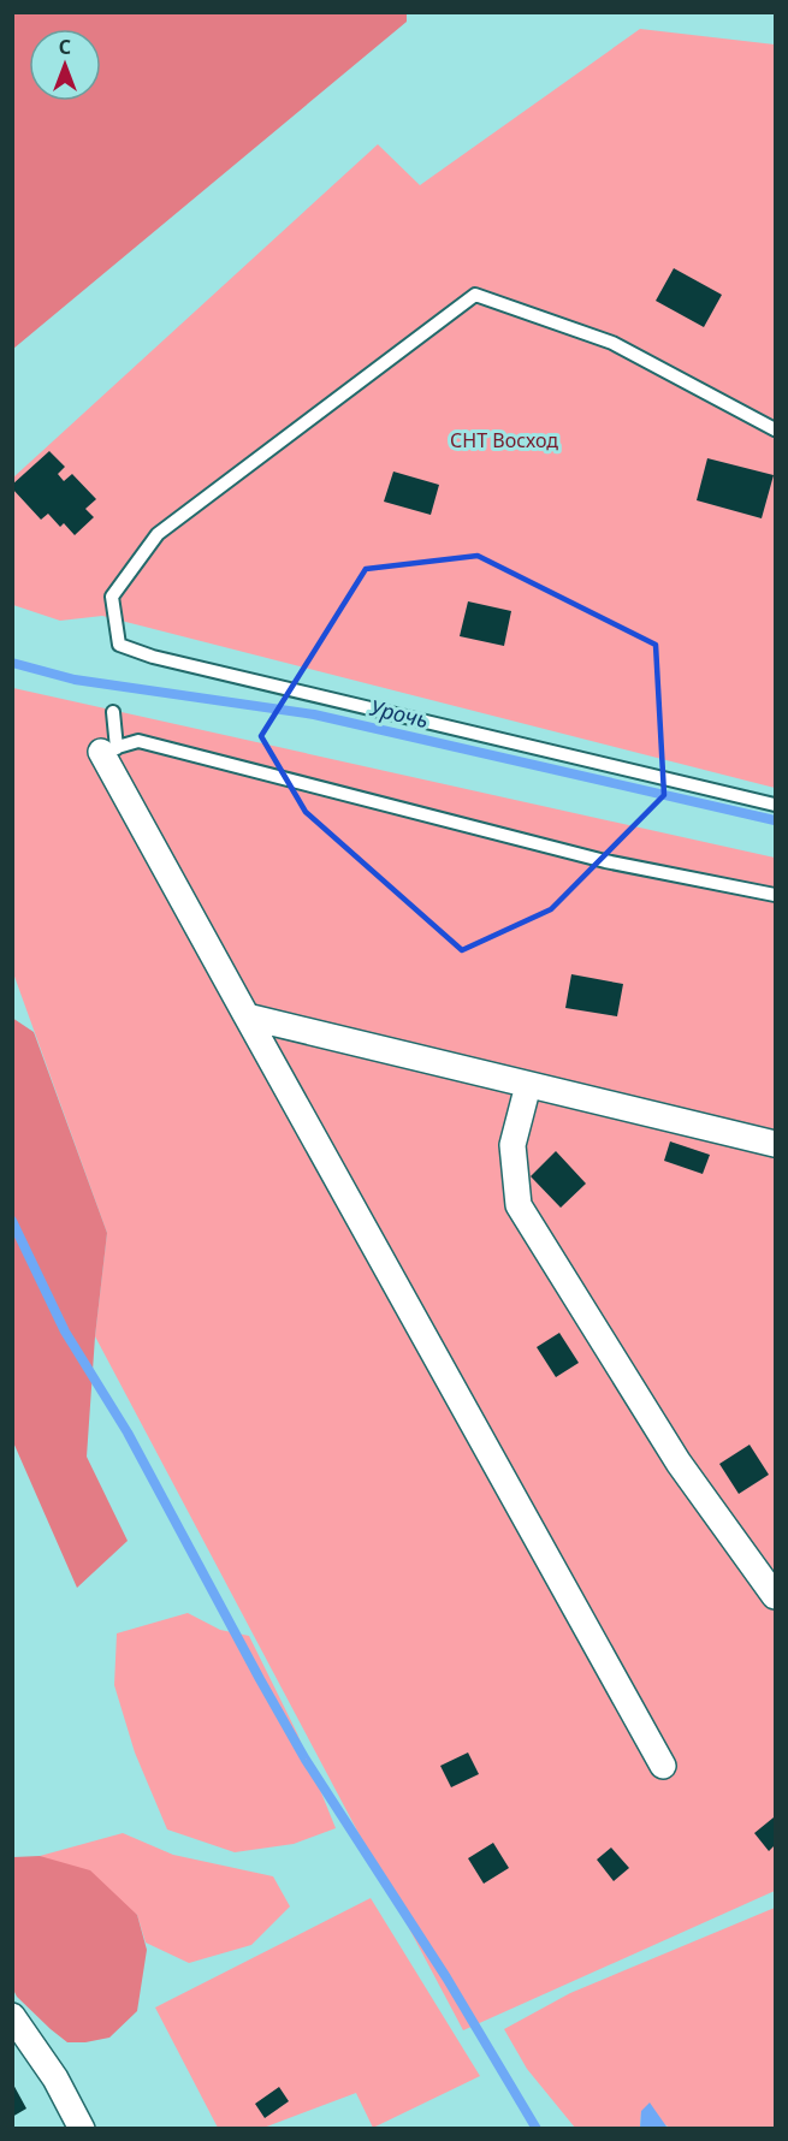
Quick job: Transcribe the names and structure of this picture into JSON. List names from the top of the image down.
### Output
{
  "water": ["Урочь"],
  "parks": ["СНТ Восход"],
  "north": "top"
}
